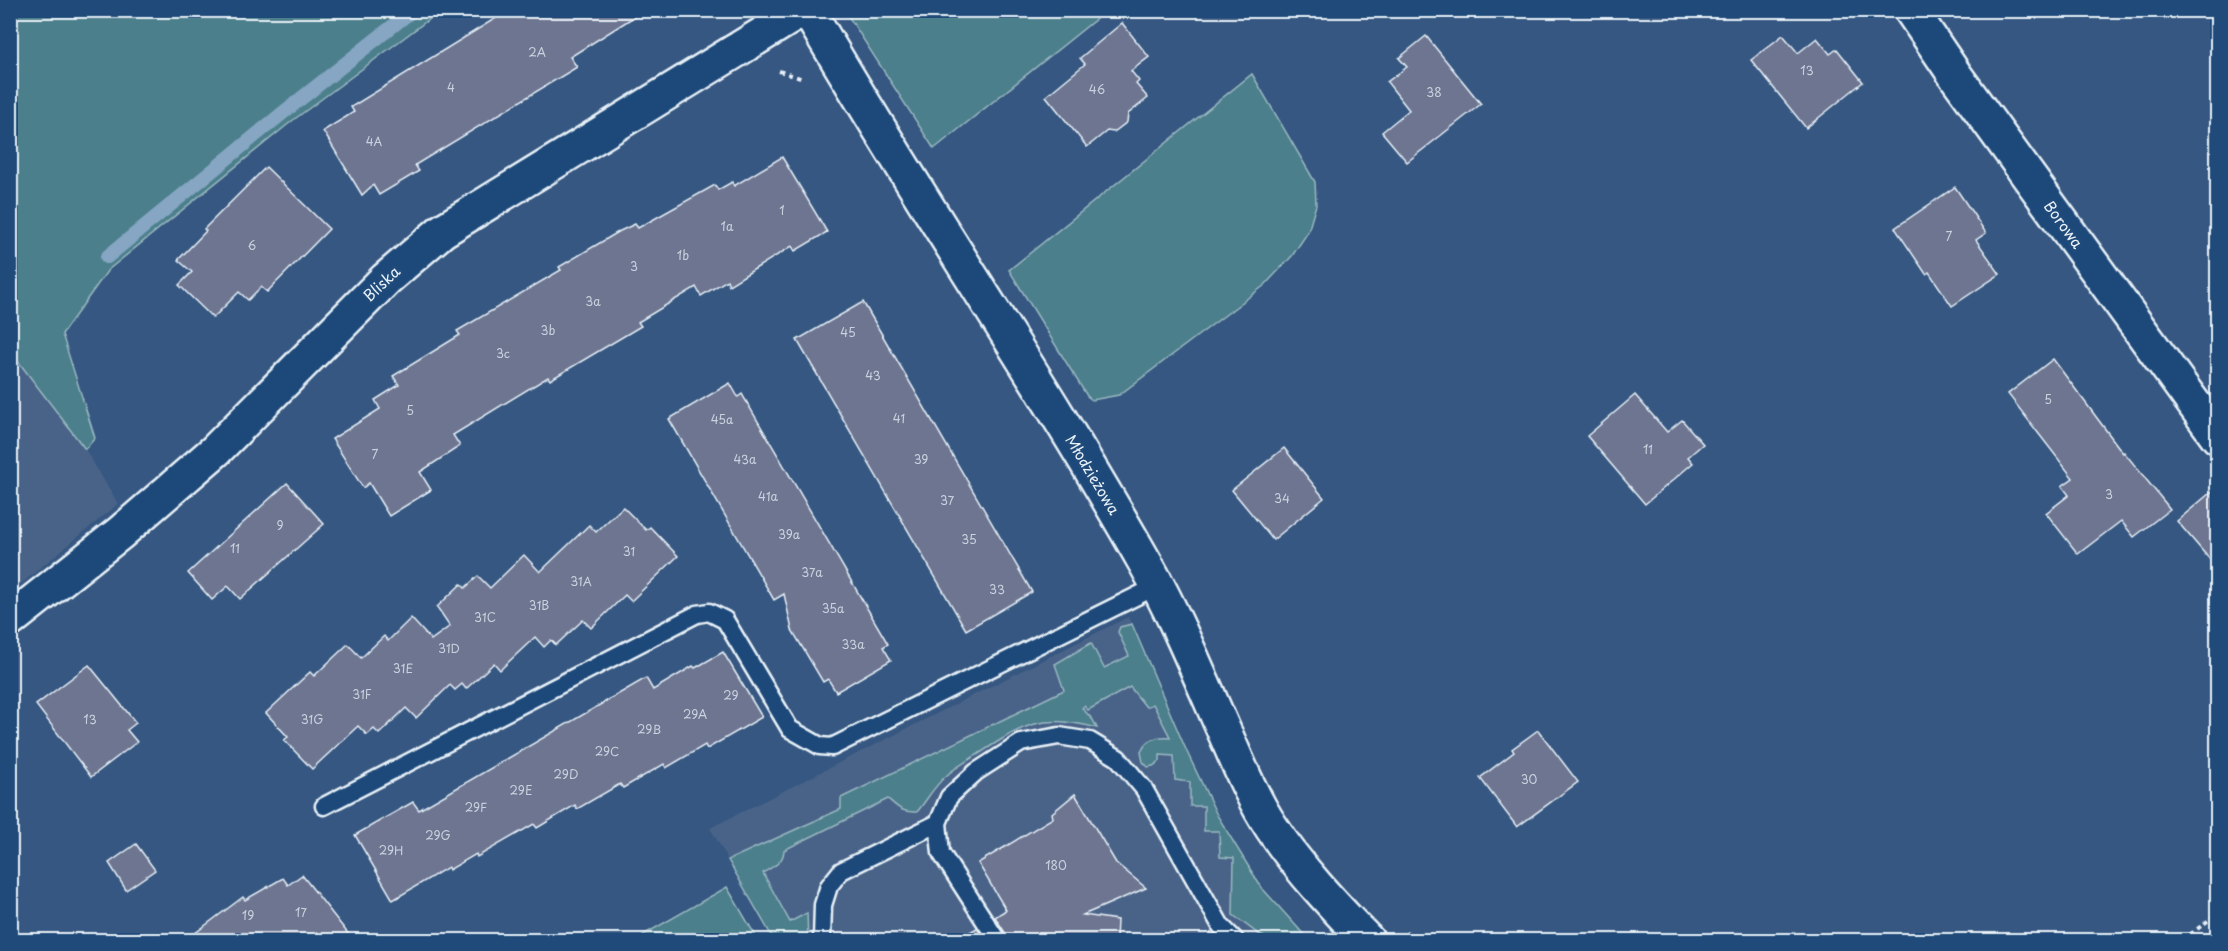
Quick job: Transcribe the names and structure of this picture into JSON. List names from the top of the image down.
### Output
{
  "streets": {
    "street": ["Borowa", "Bliska", "Młodzieżowa"]
  },
  "house_numbers": [
    "2A",
    "13",
    "4",
    "46",
    "38",
    "4A",
    "1",
    "1a",
    "7",
    "6",
    "1b",
    "3",
    "3a",
    "3b",
    "45",
    "3c",
    "43",
    "5",
    "5",
    "41",
    "45a",
    "11",
    "7",
    "43a",
    "39",
    "3",
    "41a",
    "34",
    "37",
    "9",
    "39a",
    "35",
    "11",
    "31",
    "37a",
    "31A",
    "33",
    "31B",
    "35a",
    "31C",
    "33a",
    "31D",
    "31E",
    "31F",
    "29",
    "29A",
    "13",
    "31G",
    "29B",
    "29C",
    "29D",
    "30",
    "29E",
    "29F",
    "29G",
    "29H",
    "180",
    "17",
    "19"
  ]
}
